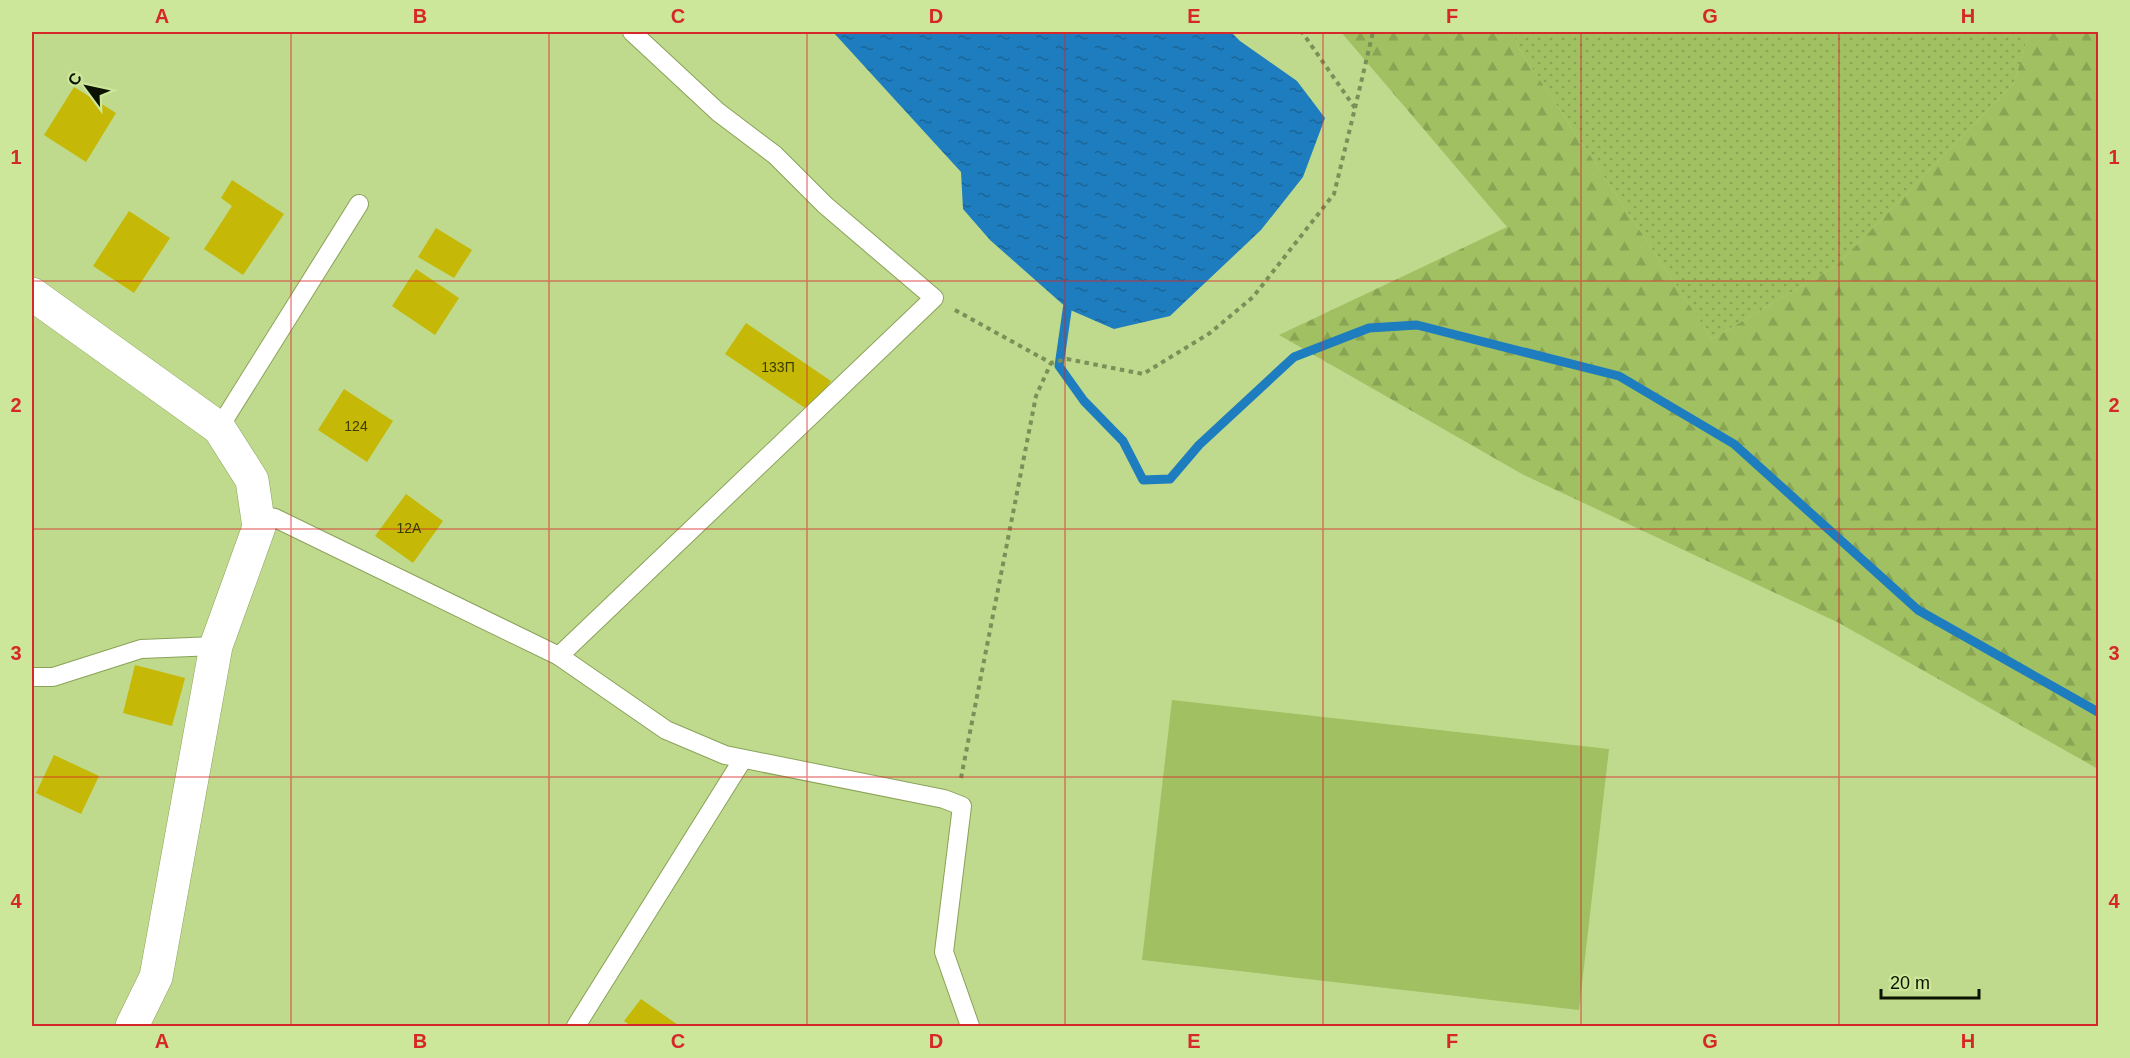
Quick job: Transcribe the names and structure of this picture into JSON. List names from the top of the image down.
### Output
{
  "house_numbers": ["133П", "124", "12А"],
  "scale_bar": "20 m",
  "north": "top left",
  "grid": {
    "columns": [
      "A",
      "B",
      "C",
      "D",
      "E",
      "F",
      "G",
      "H"
    ],
    "rows": [
      "1",
      "2",
      "3",
      "4"
    ]
  }
}
